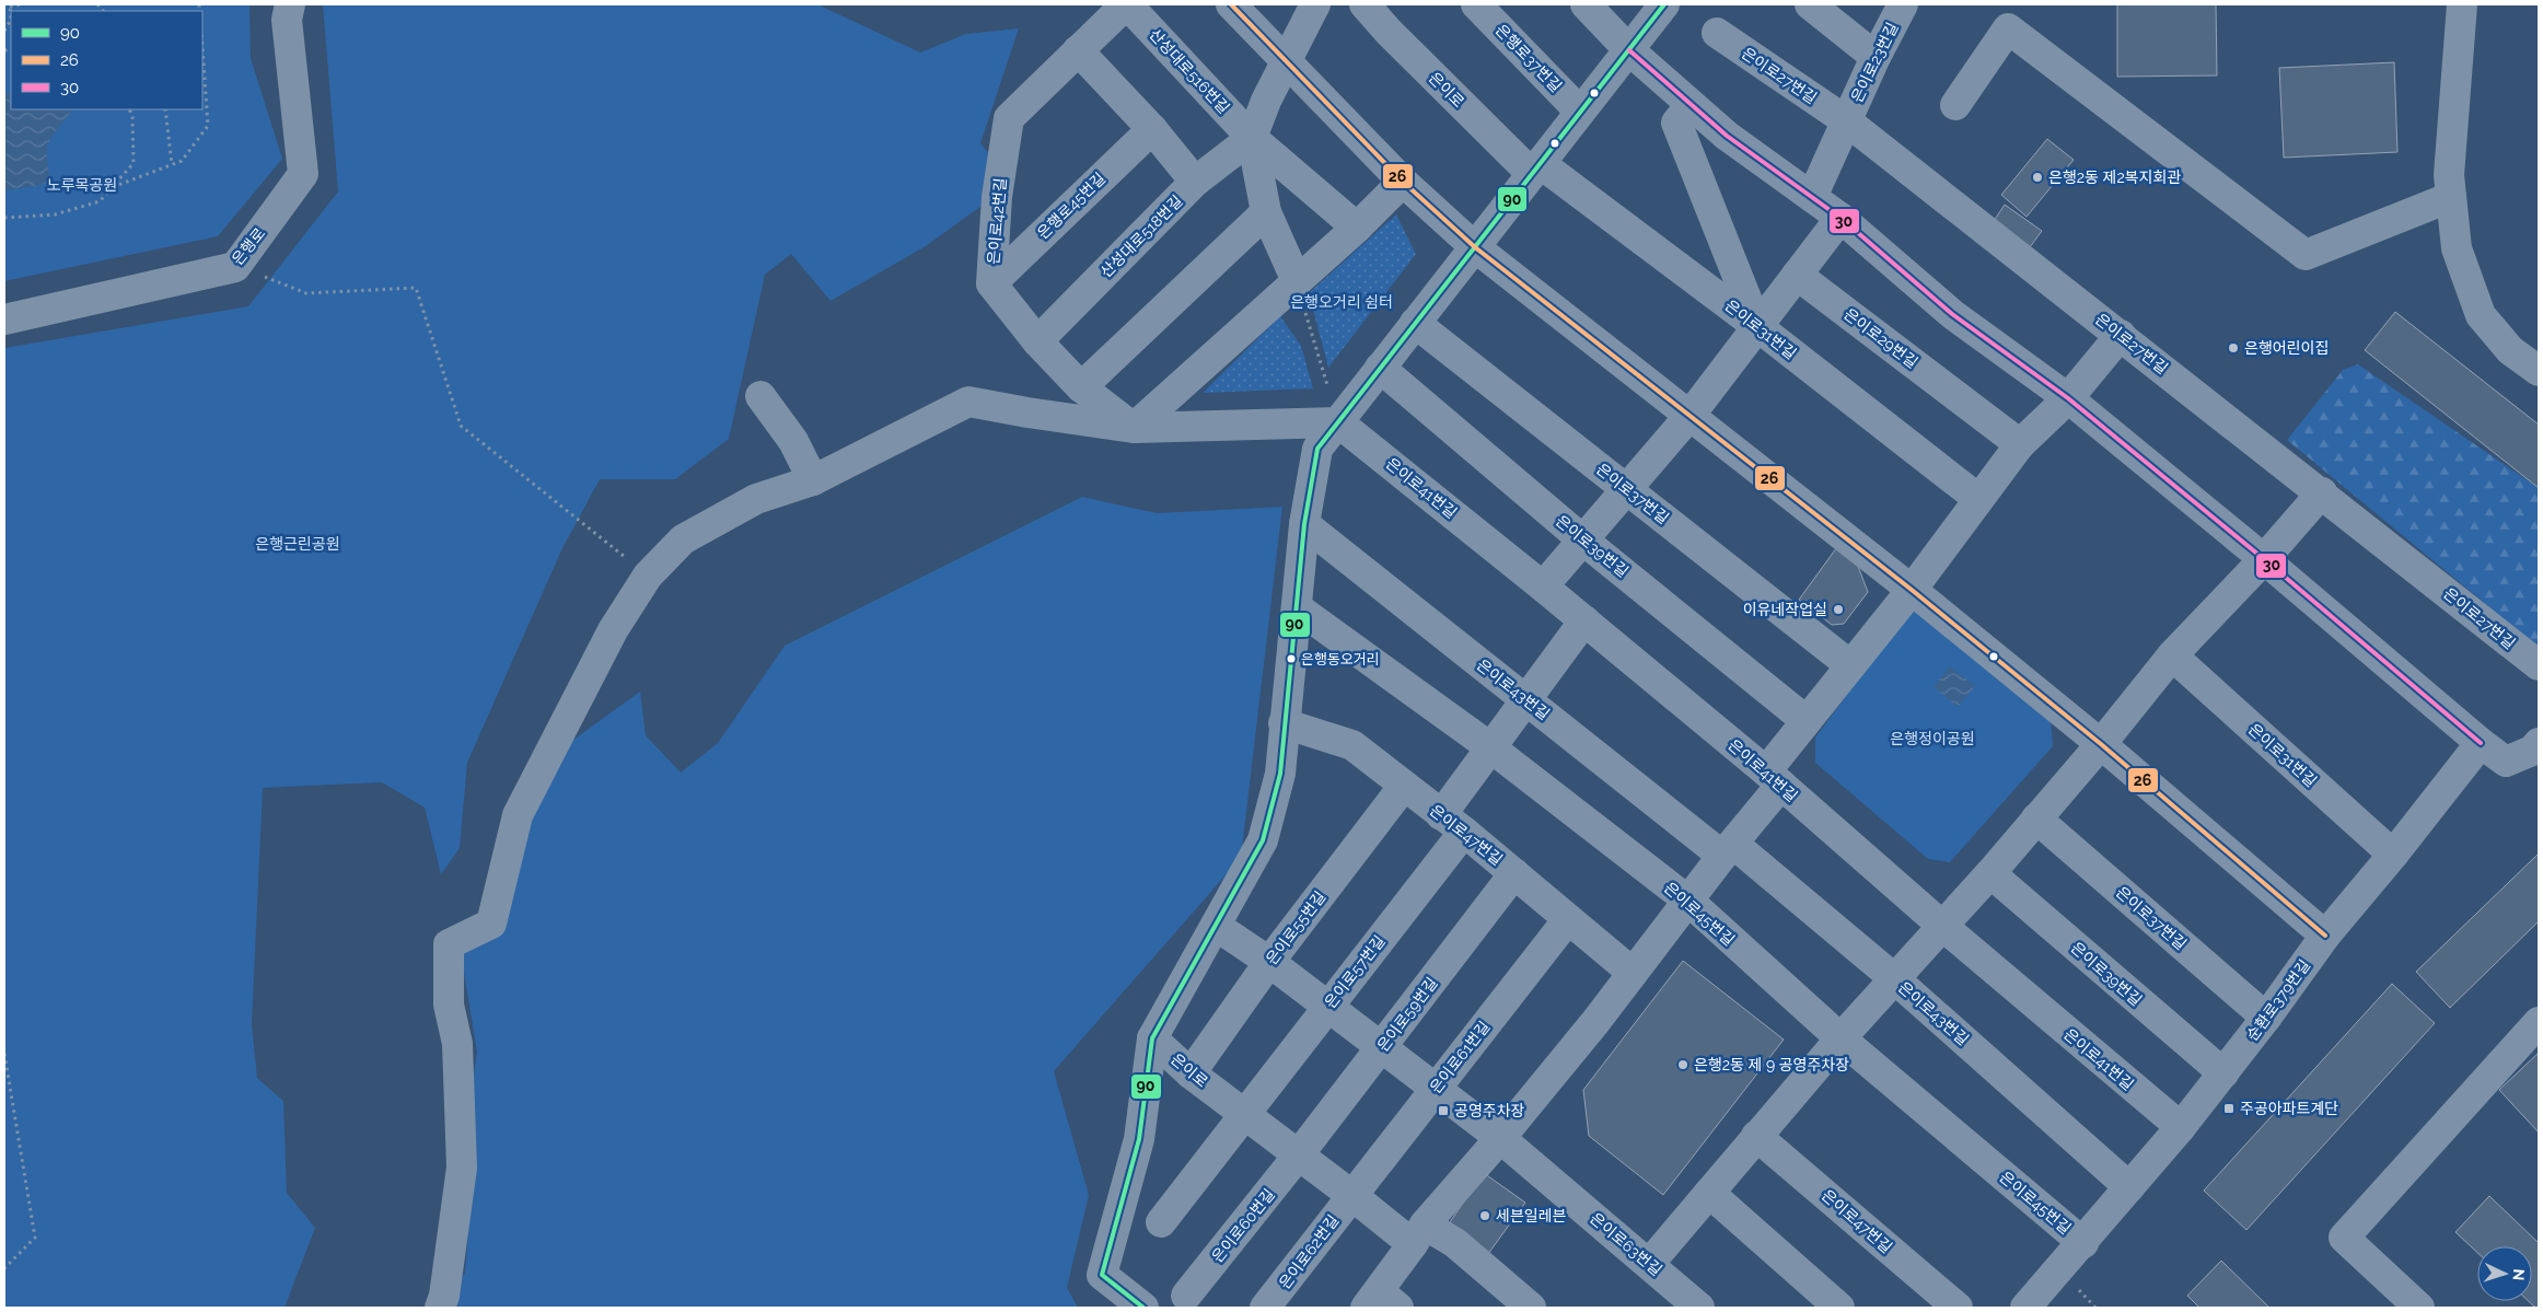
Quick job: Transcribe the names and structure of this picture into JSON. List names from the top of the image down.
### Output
{
  "streets": {
    "street": [
      "은행로37번길",
      "은이로23번길",
      "산성대로516번길",
      "은이로27번길",
      "은이로",
      "은행로45번길",
      "은이로42번길",
      "산성대로518번길",
      "은행로",
      "은이로31번길",
      "은이로29번길",
      "은이로41번길",
      "은이로37번길",
      "은이로39번길",
      "은이로43번길",
      "은이로47번길",
      "은이로45번길",
      "은이로55번길",
      "은이로57번길",
      "순환로379번길",
      "은이로59번길",
      "은이로61번길",
      "은이로60번길",
      "은이로63번길",
      "은이로62번길"
    ]
  },
  "crossings": [
    ["은이로23번길", "은이로27번길"],
    ["산성대로516번길", "은이로42번길"],
    ["산성대로516번길", "산성대로518번길"],
    ["은이로", "은이로31번길"],
    ["은이로", "은이로55번길"],
    ["은이로", "은이로57번길"],
    ["은이로", "은이로59번길"],
    ["은이로", "은이로61번길"],
    ["은이로", "은이로60번길"],
    ["은이로", "은이로62번길"],
    ["은행로45번길", "은이로42번길"],
    ["은이로42번길", "산성대로518번길"],
    ["은이로31번길", "순환로379번길"],
    ["은이로41번길", "은이로57번길"],
    ["은이로41번길", "순환로379번길"],
    ["은이로37번길", "순환로379번길"],
    ["은이로39번길", "순환로379번길"],
    ["은이로43번길", "은이로57번길"],
    ["은이로43번길", "순환로379번길"],
    ["은이로47번길", "은이로55번길"],
    ["은이로47번길", "은이로57번길"],
    ["은이로47번길", "은이로59번길"],
    ["은이로47번길", "은이로61번길"],
    ["은이로45번길", "은이로57번길"],
    ["은이로45번길", "순환로379번길"],
    ["은이로55번길", "은이로63번길"],
    ["은이로57번길", "은이로63번길"],
    ["은이로59번길", "은이로60번길"],
    ["은이로59번길", "은이로63번길"],
    ["은이로61번길", "은이로63번길"],
    ["은이로61번길", "은이로62번길"]
  ],
  "parks": [
    "노루목공원",
    "은행오거리 쉼터",
    "은행근린공원",
    "은행정이공원"
  ],
  "places": {
    "other": [
      "은행2동 제2복지회관",
      "은행어린이집",
      "이유네작업실",
      "은행동오거리",
      "은행2동 제 9 공영주차장",
      "세븐일레븐"
    ],
    "transit": ["주공아파트계단", "공영주차장"]
  },
  "lines": ["transit line 90", "transit line 26", "transit line 30"],
  "legend": ["90", "26", "30"],
  "north": "right"
}
